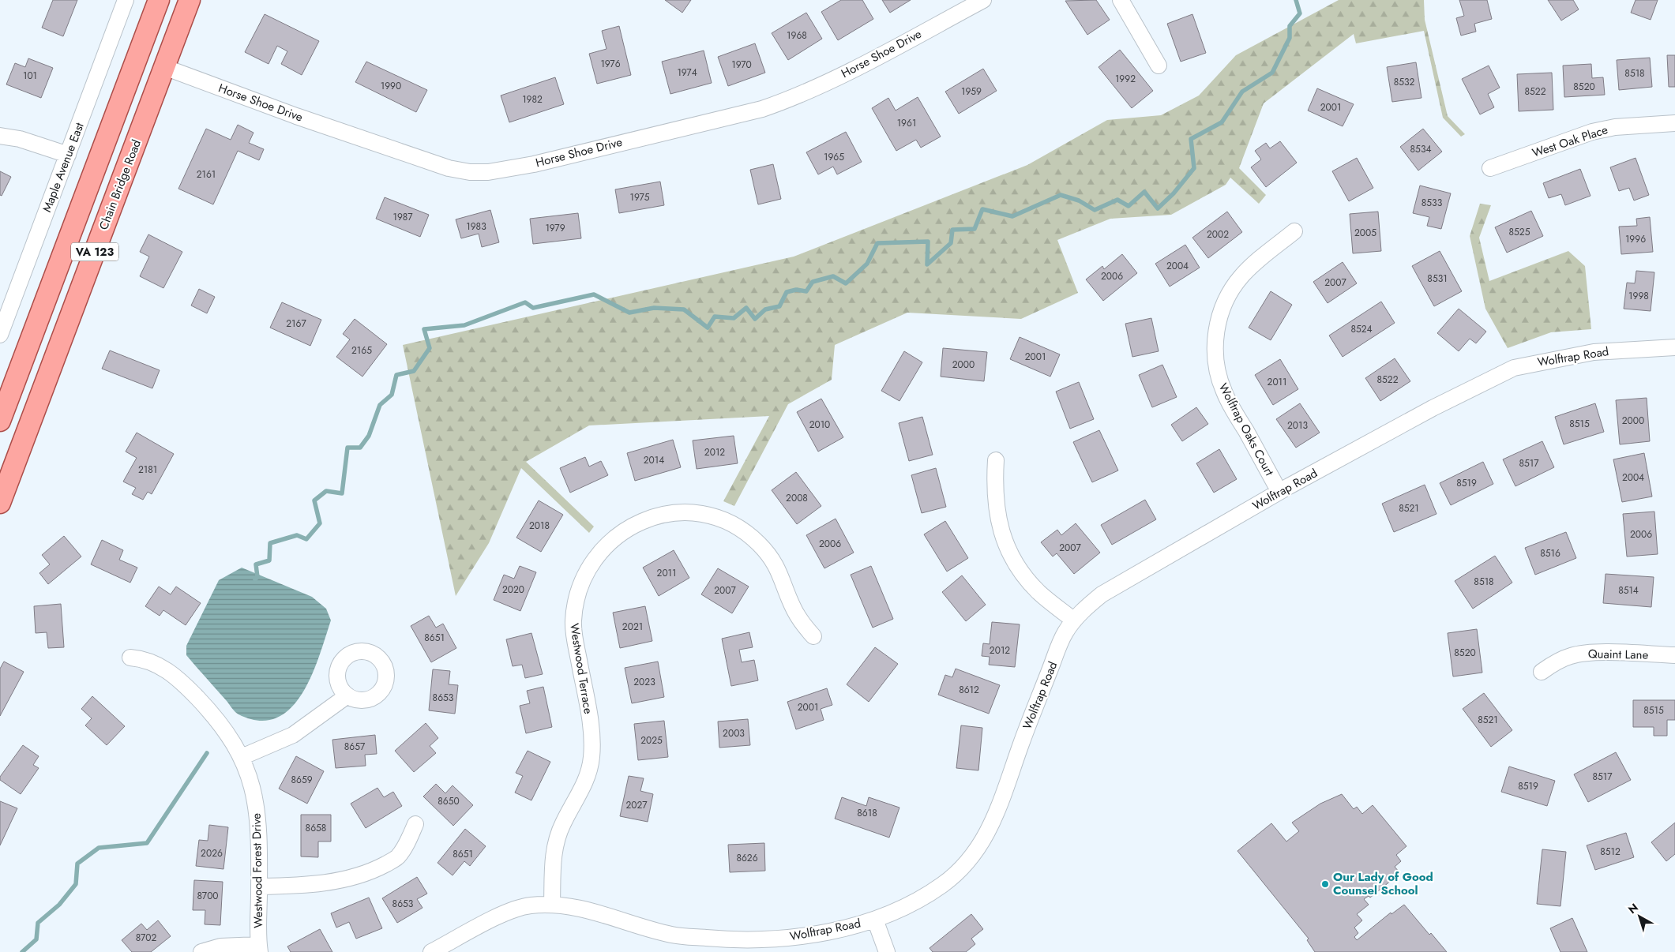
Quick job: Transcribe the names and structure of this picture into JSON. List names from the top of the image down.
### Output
{
  "streets": {
    "main road": ["Chain Bridge Road", "VA 123"],
    "street": [
      "Horse Shoe Drive",
      "West Oak Place",
      "Maple Avenue East",
      "Wolftrap Road",
      "Wolftrap Oaks Court",
      "Quaint Lane",
      "Westwood Terrace",
      "Westwood Forest Drive"
    ]
  },
  "crossings": [
    ["Horse Shoe Drive", "Chain Bridge Road"],
    ["Wolftrap Road", "Wolftrap Oaks Court"],
    ["Wolftrap Road", "Westwood Terrace"]
  ],
  "places": ["Our Lady of Good Counsel School"],
  "house_numbers": [
    "1968",
    "1976",
    "1970",
    "1974",
    "8518",
    "101",
    "1992",
    "8532",
    "1990",
    "8520",
    "1959",
    "8522",
    "1982",
    "2001",
    "1961",
    "8534",
    "1965",
    "2161",
    "1975",
    "8533",
    "1987",
    "1983",
    "1979",
    "8525",
    "2005",
    "2002",
    "1996",
    "2004",
    "2006",
    "8531",
    "2007",
    "1998",
    "2167",
    "8524",
    "2165",
    "2001",
    "2000",
    "8522",
    "2011",
    "2000",
    "8515",
    "2010",
    "2013",
    "2012",
    "2014",
    "8517",
    "2181",
    "2004",
    "8519",
    "2008",
    "8521",
    "2018",
    "2006",
    "2006",
    "2007",
    "8516",
    "2011",
    "8518",
    "2020",
    "2007",
    "8514",
    "2021",
    "8651",
    "2012",
    "8520",
    "2023",
    "8612",
    "8653",
    "2001",
    "8515",
    "8521",
    "2003",
    "2025",
    "8657",
    "8517",
    "8659",
    "8519",
    "8650",
    "2027",
    "8618",
    "8658",
    "8512",
    "2026",
    "8651",
    "8626",
    "8700",
    "8653",
    "8702"
  ],
  "north": "top left"
}
